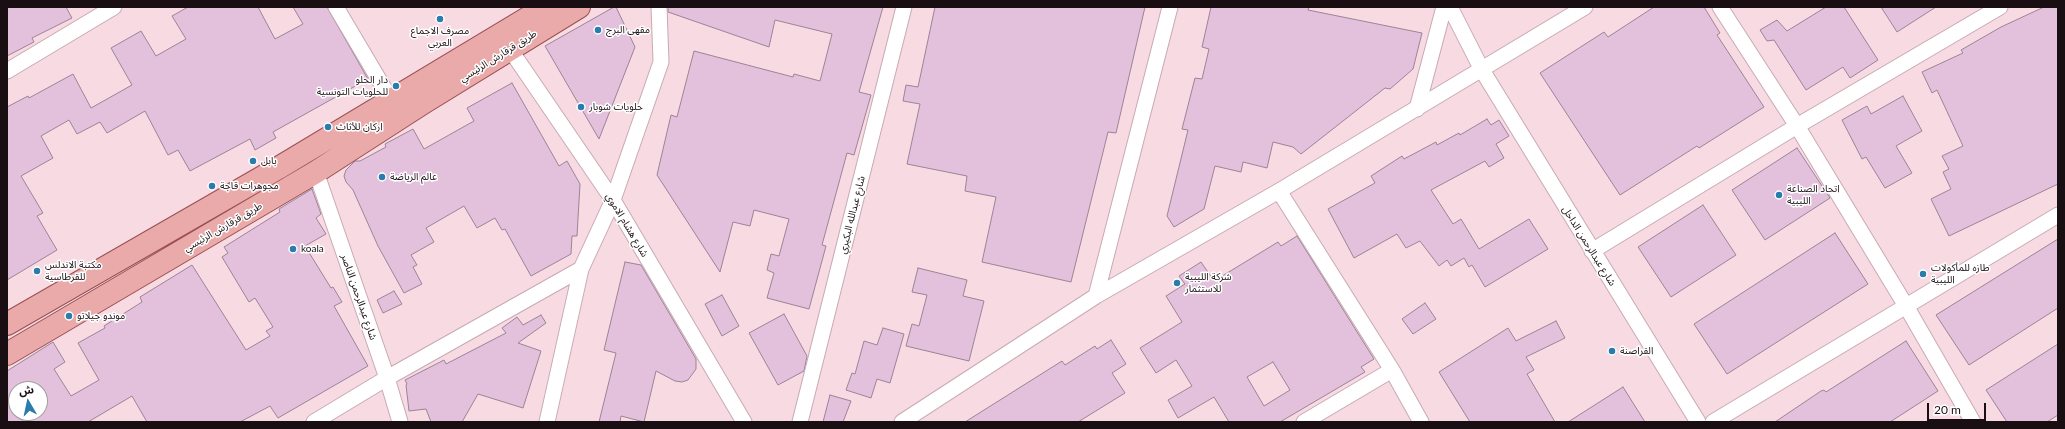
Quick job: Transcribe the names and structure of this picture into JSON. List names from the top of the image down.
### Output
{
  "streets": {
    "main road": ["طريق قرقارش الرئيسي"],
    "street": [
      "شارع عبدالله البكيري",
      "شارع هشام الاموي",
      "شارع عبدالرحمن الداخل",
      "شارع عبدالرحمن الناصر"
    ]
  },
  "crossings": [
    ["طريق قرقارش الرئيسي", "شارع هشام الاموي"],
    ["طريق قرقارش الرئيسي", "شارع عبدالرحمن الناصر"]
  ],
  "places": [
    "مصرف الاجماع العربي",
    "مقهى البرج",
    "دار الحلو للحلويات التونسية",
    "حلويات شوبار",
    "اركان للأثاث",
    "بابل",
    "عالم الرياضة",
    "مجوهرات قاجة",
    "اتحاد الصناعة الليبية",
    "koala",
    "مكتبة الاندلس للقرطاسية",
    "طازه للمأكولات الليبية",
    "شركة الليبية للاستثمار",
    "موندو جيلاتو",
    "القراصنة"
  ],
  "scale_bar": "20 m",
  "north": "top"
}
